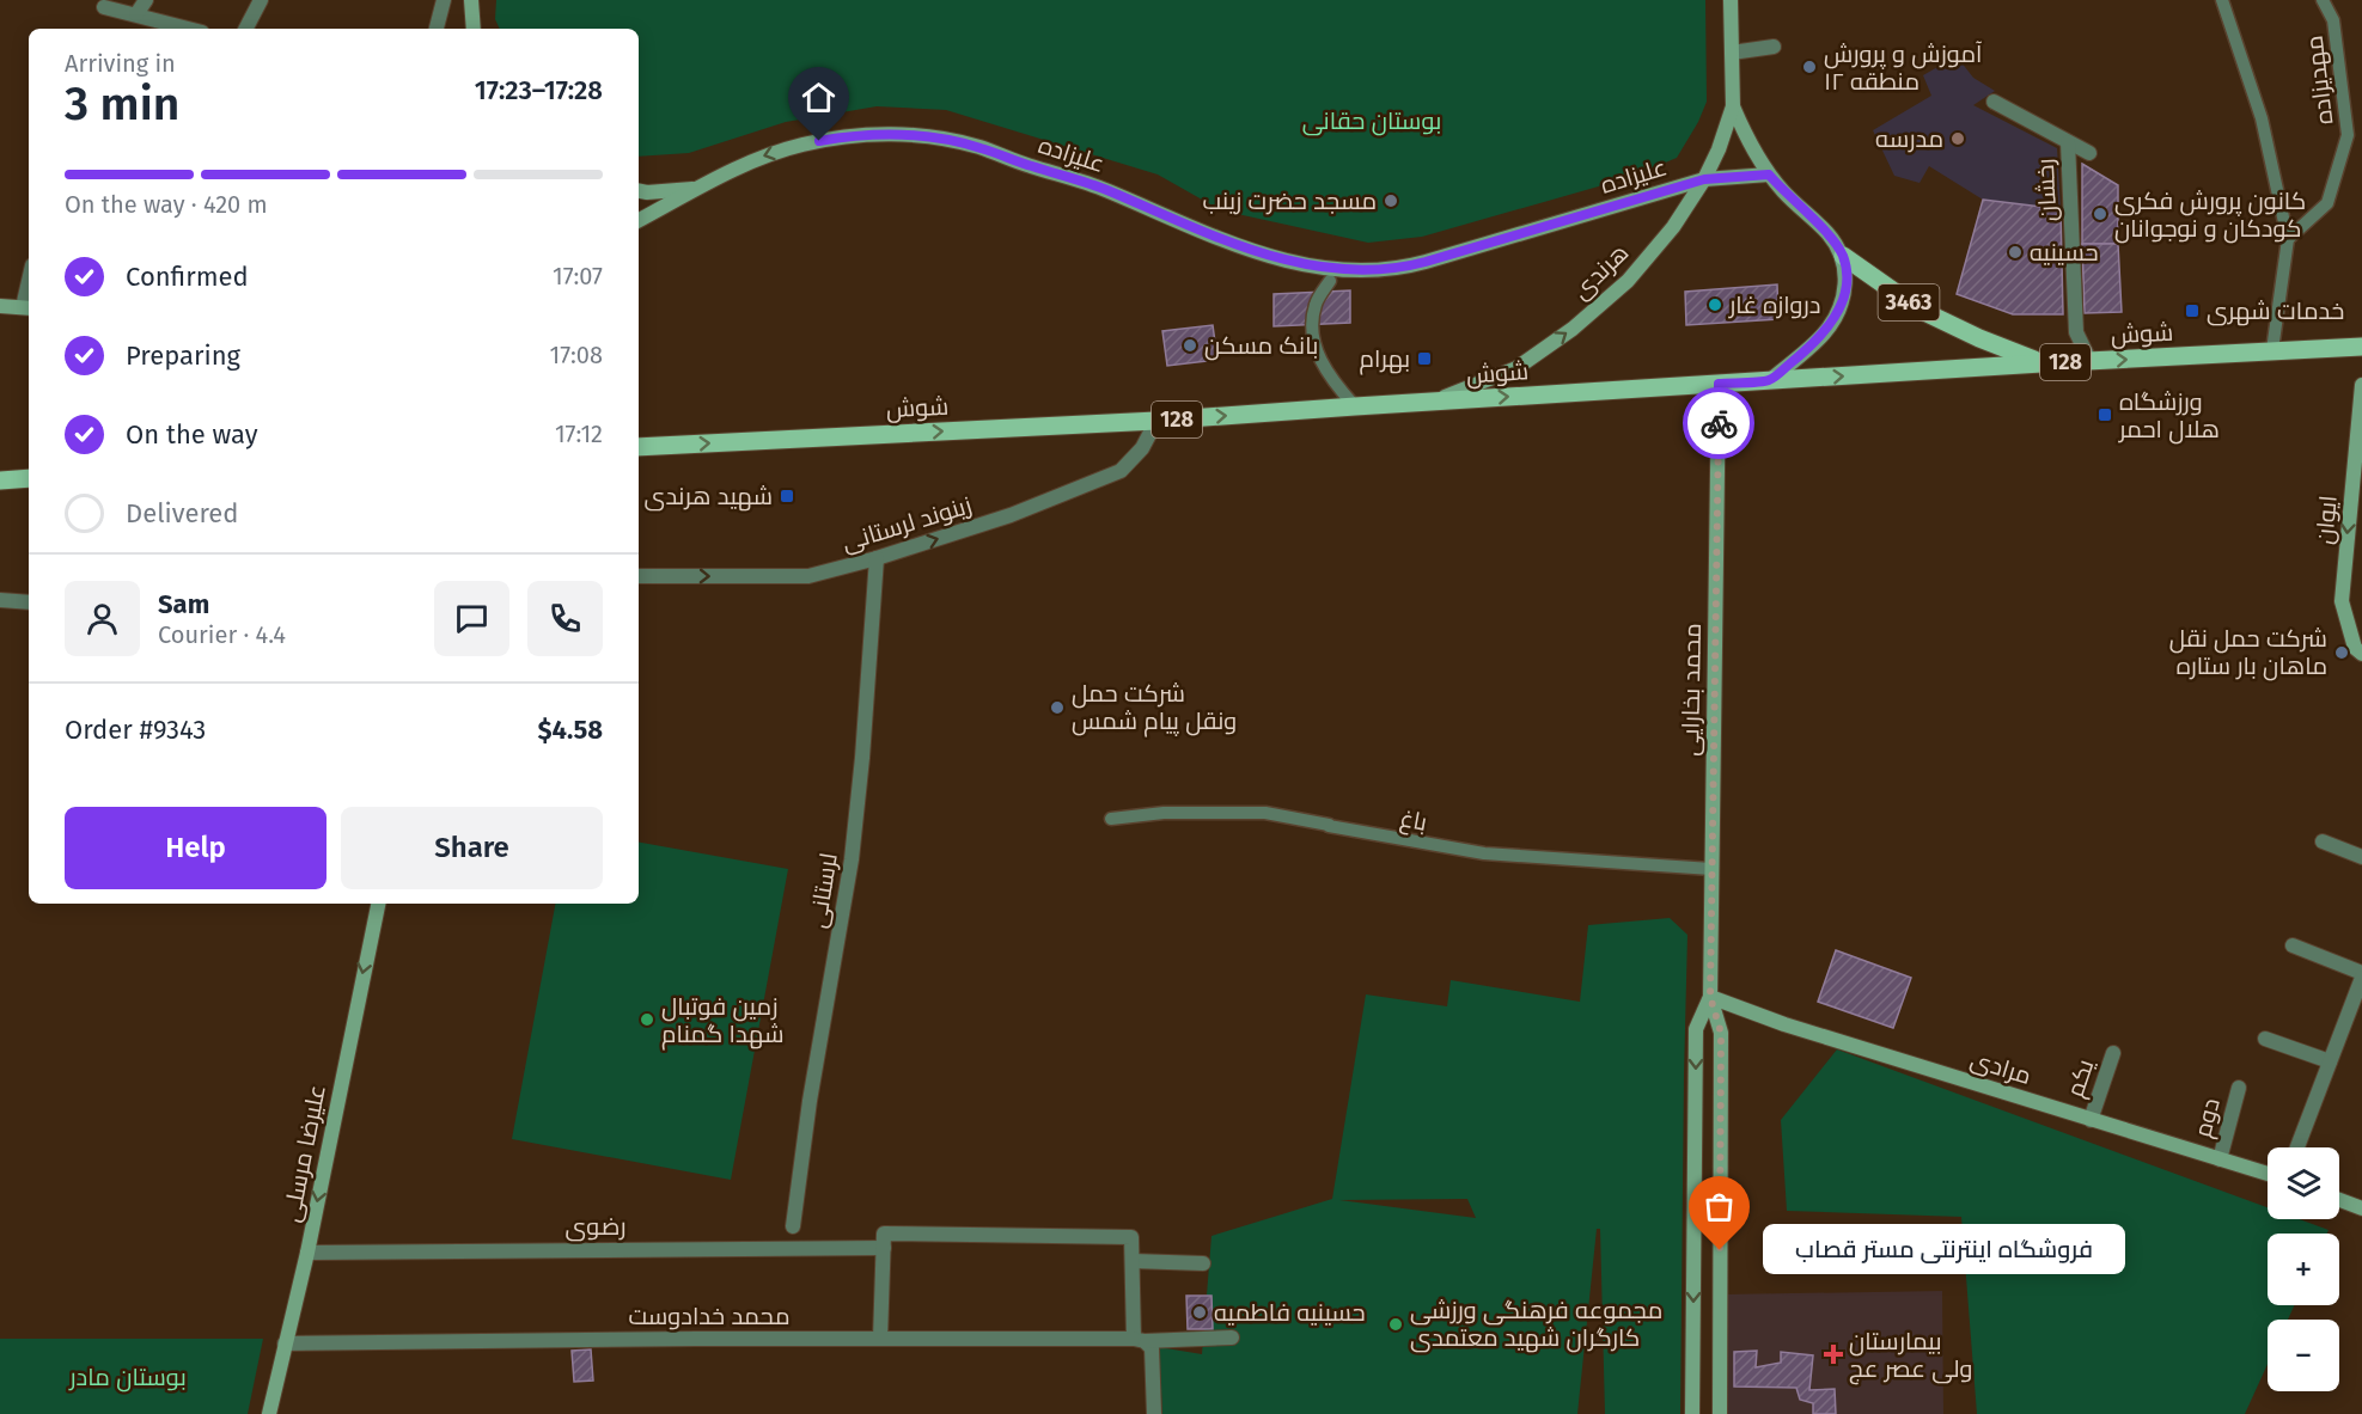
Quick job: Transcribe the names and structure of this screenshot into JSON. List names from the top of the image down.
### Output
{
  "streets": {
    "main road": ["3463", "شوش", "128"],
    "street": [
      "علیزاده",
      "رخشان",
      "هرندی",
      "ایوان",
      "زینوند لرستانی",
      "محمد بخارایی",
      "لرستانی",
      "مرادی",
      "یکم",
      "دوم",
      "علیرضا مرسلی",
      "رضوی",
      "محمد خدادوست"
    ],
    "lane": ["مهدیزاده", "باغ"]
  },
  "crossings": [
    ["علیزاده", "هرندی"],
    ["رخشان", "شوش"],
    ["هرندی", "3463"],
    ["هرندی", "شوش"],
    ["3463", "شوش"],
    ["شوش", "زینوند لرستانی"],
    ["شوش", "محمد بخارایی"],
    ["زینوند لرستانی", "لرستانی"],
    ["محمد بخارایی", "باغ"],
    ["محمد بخارایی", "مرادی"],
    ["مرادی", "یکم"],
    ["مرادی", "دوم"],
    ["علیرضا مرسلی", "رضوی"],
    ["علیرضا مرسلی", "محمد خدادوست"]
  ],
  "one_way": [
    "علیزاده",
    "هرندی",
    "شوش",
    "ایوان",
    "زینوند لرستانی",
    "علیرضا مرسلی"
  ],
  "parks": ["بوستان حقانی", "بوستان مادر"],
  "places": {
    "other": [
      "آموزش و پرورش منطقه ۱۲",
      "مدرسه",
      "مسجد حضرت زینب",
      "کانون پرورش فکری کودکان و نوجوانان",
      "حسینیه",
      "دروازه غار",
      "بانک مسکن",
      "شرکت حمل نقل ماهان بار ستاره",
      "شرکت حمل ونقل پیام شمس",
      "زمین فوتبال شهدا گمنام",
      "فروشگاه اینترنتی مستر قصاب",
      "حسینیه فاطمیه",
      "مجموعه فرهنگی ورزشی کارگران شهید معتمدی"
    ],
    "transit": [
      "خدمات شهری",
      "بهرام",
      "ورزشگاه هلال احمر",
      "شهید هرندی"
    ],
    "health": ["بیمارستان ولی عصر عج"]
  },
  "page": {
    "heading": ["3 min", "Arriving in", "17:23–17:28"],
    "panel": [
      "Sam",
      "Courier · 4.4",
      "Order #9343",
      "$4.58"
    ],
    "bar": "On the way · 420 m",
    "list": [
      ["Confirmed", "17:07"],
      ["Preparing", "17:08"],
      ["On the way", "17:12"],
      "Delivered"
    ],
    "buttons": ["Help", "Share"],
    "map_buttons": ["+", "−"],
    "bubble": "فروشگاه اینترنتی مستر قصاب"
  }
}
